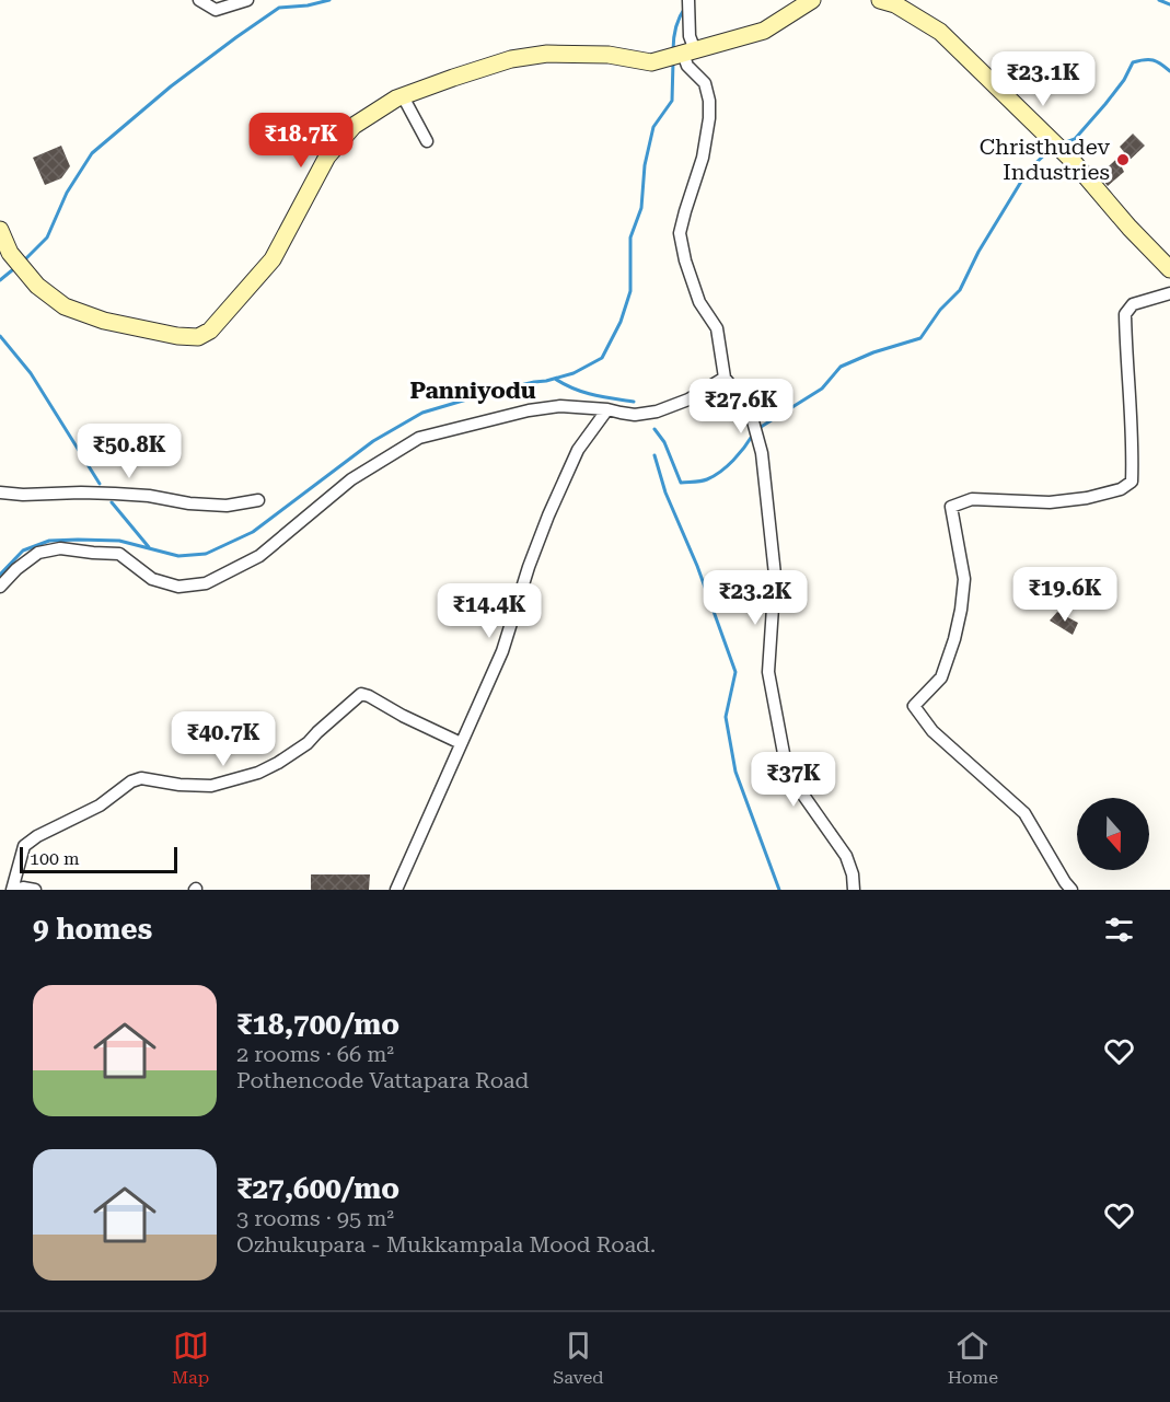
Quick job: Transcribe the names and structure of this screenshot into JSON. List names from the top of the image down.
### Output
{
  "districts": ["Panniyodu"],
  "places": ["Christhudev Industries"],
  "scale_bar": "100 m",
  "north": "bottom",
  "page": {
    "price": [
      "₹23.1K",
      "₹18.7K",
      "₹27.6K",
      "₹50.8K",
      "₹19.6K",
      "₹23.2K",
      "₹14.4K",
      "₹40.7K",
      "₹37K"
    ],
    "scale": "100 m",
    "heading": "9 homes",
    "list": [
      {
        "name": "₹18,700/mo",
        "note": "2 rooms · 66 m² · Pothencode Vattapara Road"
      },
      {
        "name": "₹27,600/mo",
        "note": "3 rooms · 95 m² · Ozhukupara - Mukkampala Mood Road."
      }
    ],
    "tabs": ["Map", "Saved", "Home"]
  }
}
